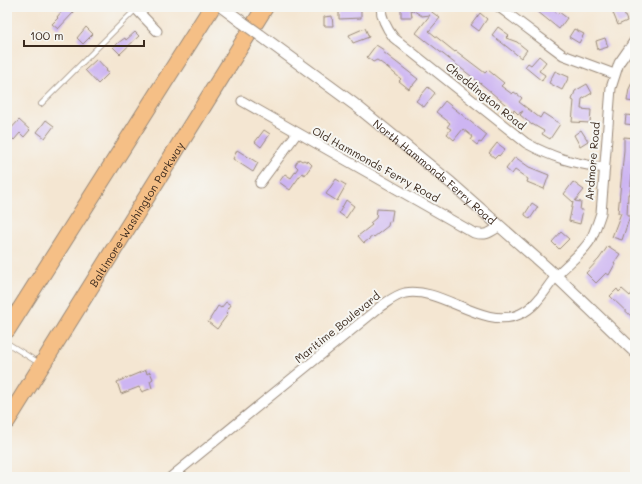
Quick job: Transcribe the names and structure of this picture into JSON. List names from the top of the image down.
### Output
{
  "streets": {
    "highway": ["Baltimore-Washington Parkway"],
    "street": [
      "Cheddington Road",
      "Ardmore Road",
      "Old Hammonds Ferry Road",
      "North Hammonds Ferry Road",
      "Maritime Boulevard"
    ]
  },
  "crossings": [
    ["Cheddington Road", "Ardmore Road"],
    ["Ardmore Road", "North Hammonds Ferry Road"],
    ["Ardmore Road", "Maritime Boulevard"],
    ["Old Hammonds Ferry Road", "North Hammonds Ferry Road"],
    ["North Hammonds Ferry Road", "Maritime Boulevard"]
  ],
  "scale_bar": "100 m"
}
